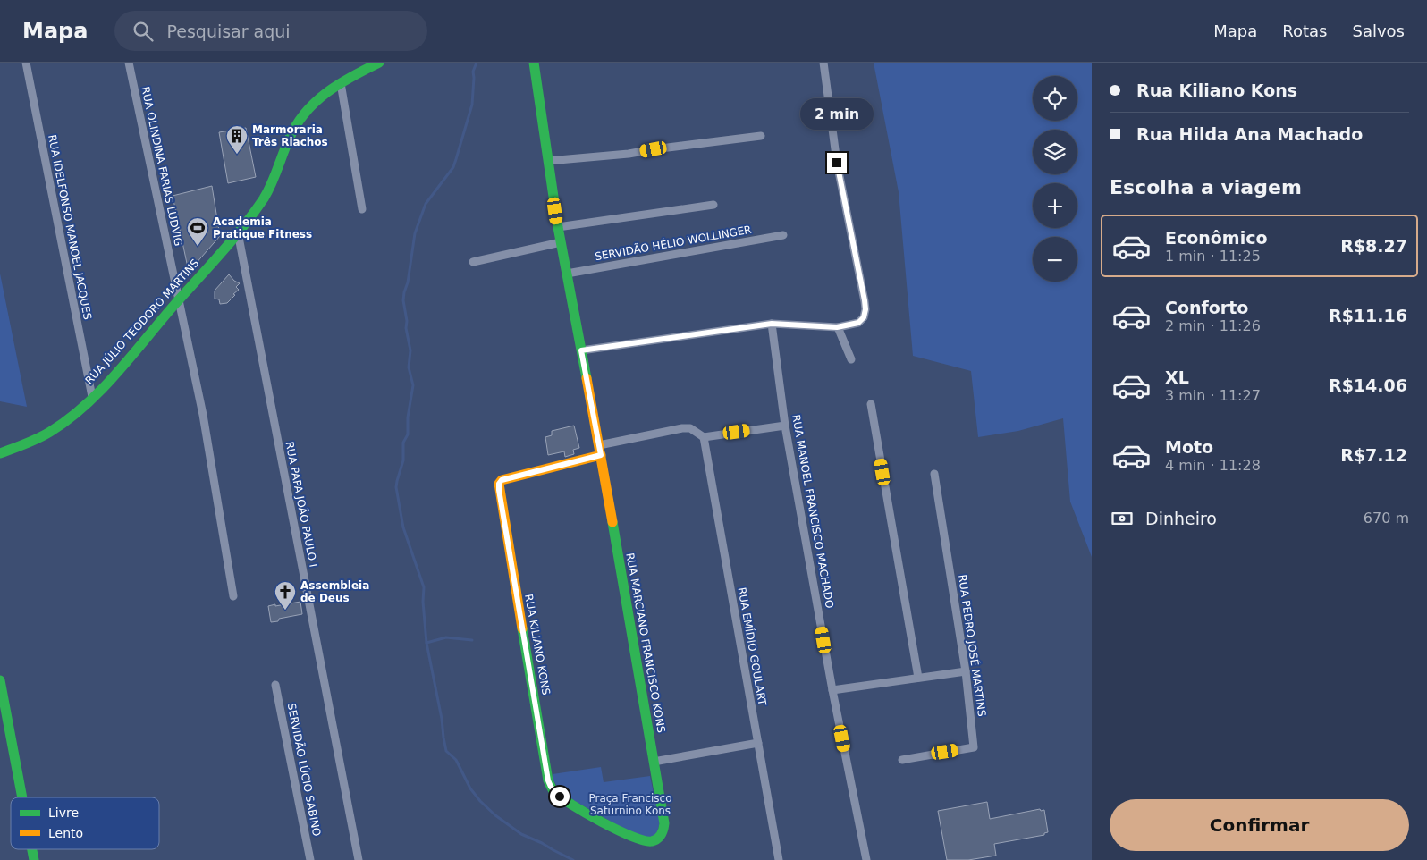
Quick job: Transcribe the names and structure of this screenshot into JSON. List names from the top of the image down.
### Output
{
  "streets": {
    "street": [
      "RUA OLINDINA FARIAS LUDVIG",
      "RUA IDELFONSO MANOEL JACQUES",
      "SERVIDÃO HÉLIO WOLLINGER",
      "RUA JÚLIO TEODORO MARTINS",
      "RUA PAPA JOÃO PAULO I",
      "RUA MANOEL FRANCISCO MACHADO",
      "RUA MARCIANO FRANCISCO KONS",
      "RUA KILIANO KONS",
      "RUA PEDRO JOSÉ MARTINS",
      "RUA EMÍDIO GOULART",
      "SERVIDÃO LÚCIO SABINO"
    ]
  },
  "crossings": [
    ["RUA OLINDINA FARIAS LUDVIG", "RUA JÚLIO TEODORO MARTINS"],
    ["RUA IDELFONSO MANOEL JACQUES", "RUA JÚLIO TEODORO MARTINS"],
    ["SERVIDÃO HÉLIO WOLLINGER", "RUA MARCIANO FRANCISCO KONS"],
    ["RUA JÚLIO TEODORO MARTINS", "RUA PAPA JOÃO PAULO I"],
    ["RUA MARCIANO FRANCISCO KONS", "RUA KILIANO KONS"]
  ],
  "parks": ["Praça Francisco Saturnino Kons"],
  "places": {
    "building": ["Marmoraria Três Riachos"],
    "sports": ["Academia Pratique Fitness"],
    "church": ["Assembleia de Deus"]
  },
  "legend": ["Livre", "Lento"],
  "page": {
    "header": "Mapa",
    "search": "Pesquisar aqui",
    "nav": ["Mapa", "Rotas", "Salvos"],
    "banner": ["Rua Kiliano Kons", "Rua Hilda Ana Machado"],
    "map_buttons": ["+", "−"],
    "bubble": "2 min",
    "heading": "Escolha a viagem",
    "list": [
      {
        "name": "Econômico",
        "note": "1 min · 11:25",
        "value": "R$8.27"
      },
      {
        "name": "Conforto",
        "note": "2 min · 11:26",
        "value": "R$11.16"
      },
      {
        "name": "XL",
        "note": "3 min · 11:27",
        "value": "R$14.06"
      },
      {
        "name": "Moto",
        "note": "4 min · 11:28",
        "value": "R$7.12"
      }
    ],
    "pay": ["Dinheiro", "670 m"],
    "buttons": "Confirmar"
  }
}
